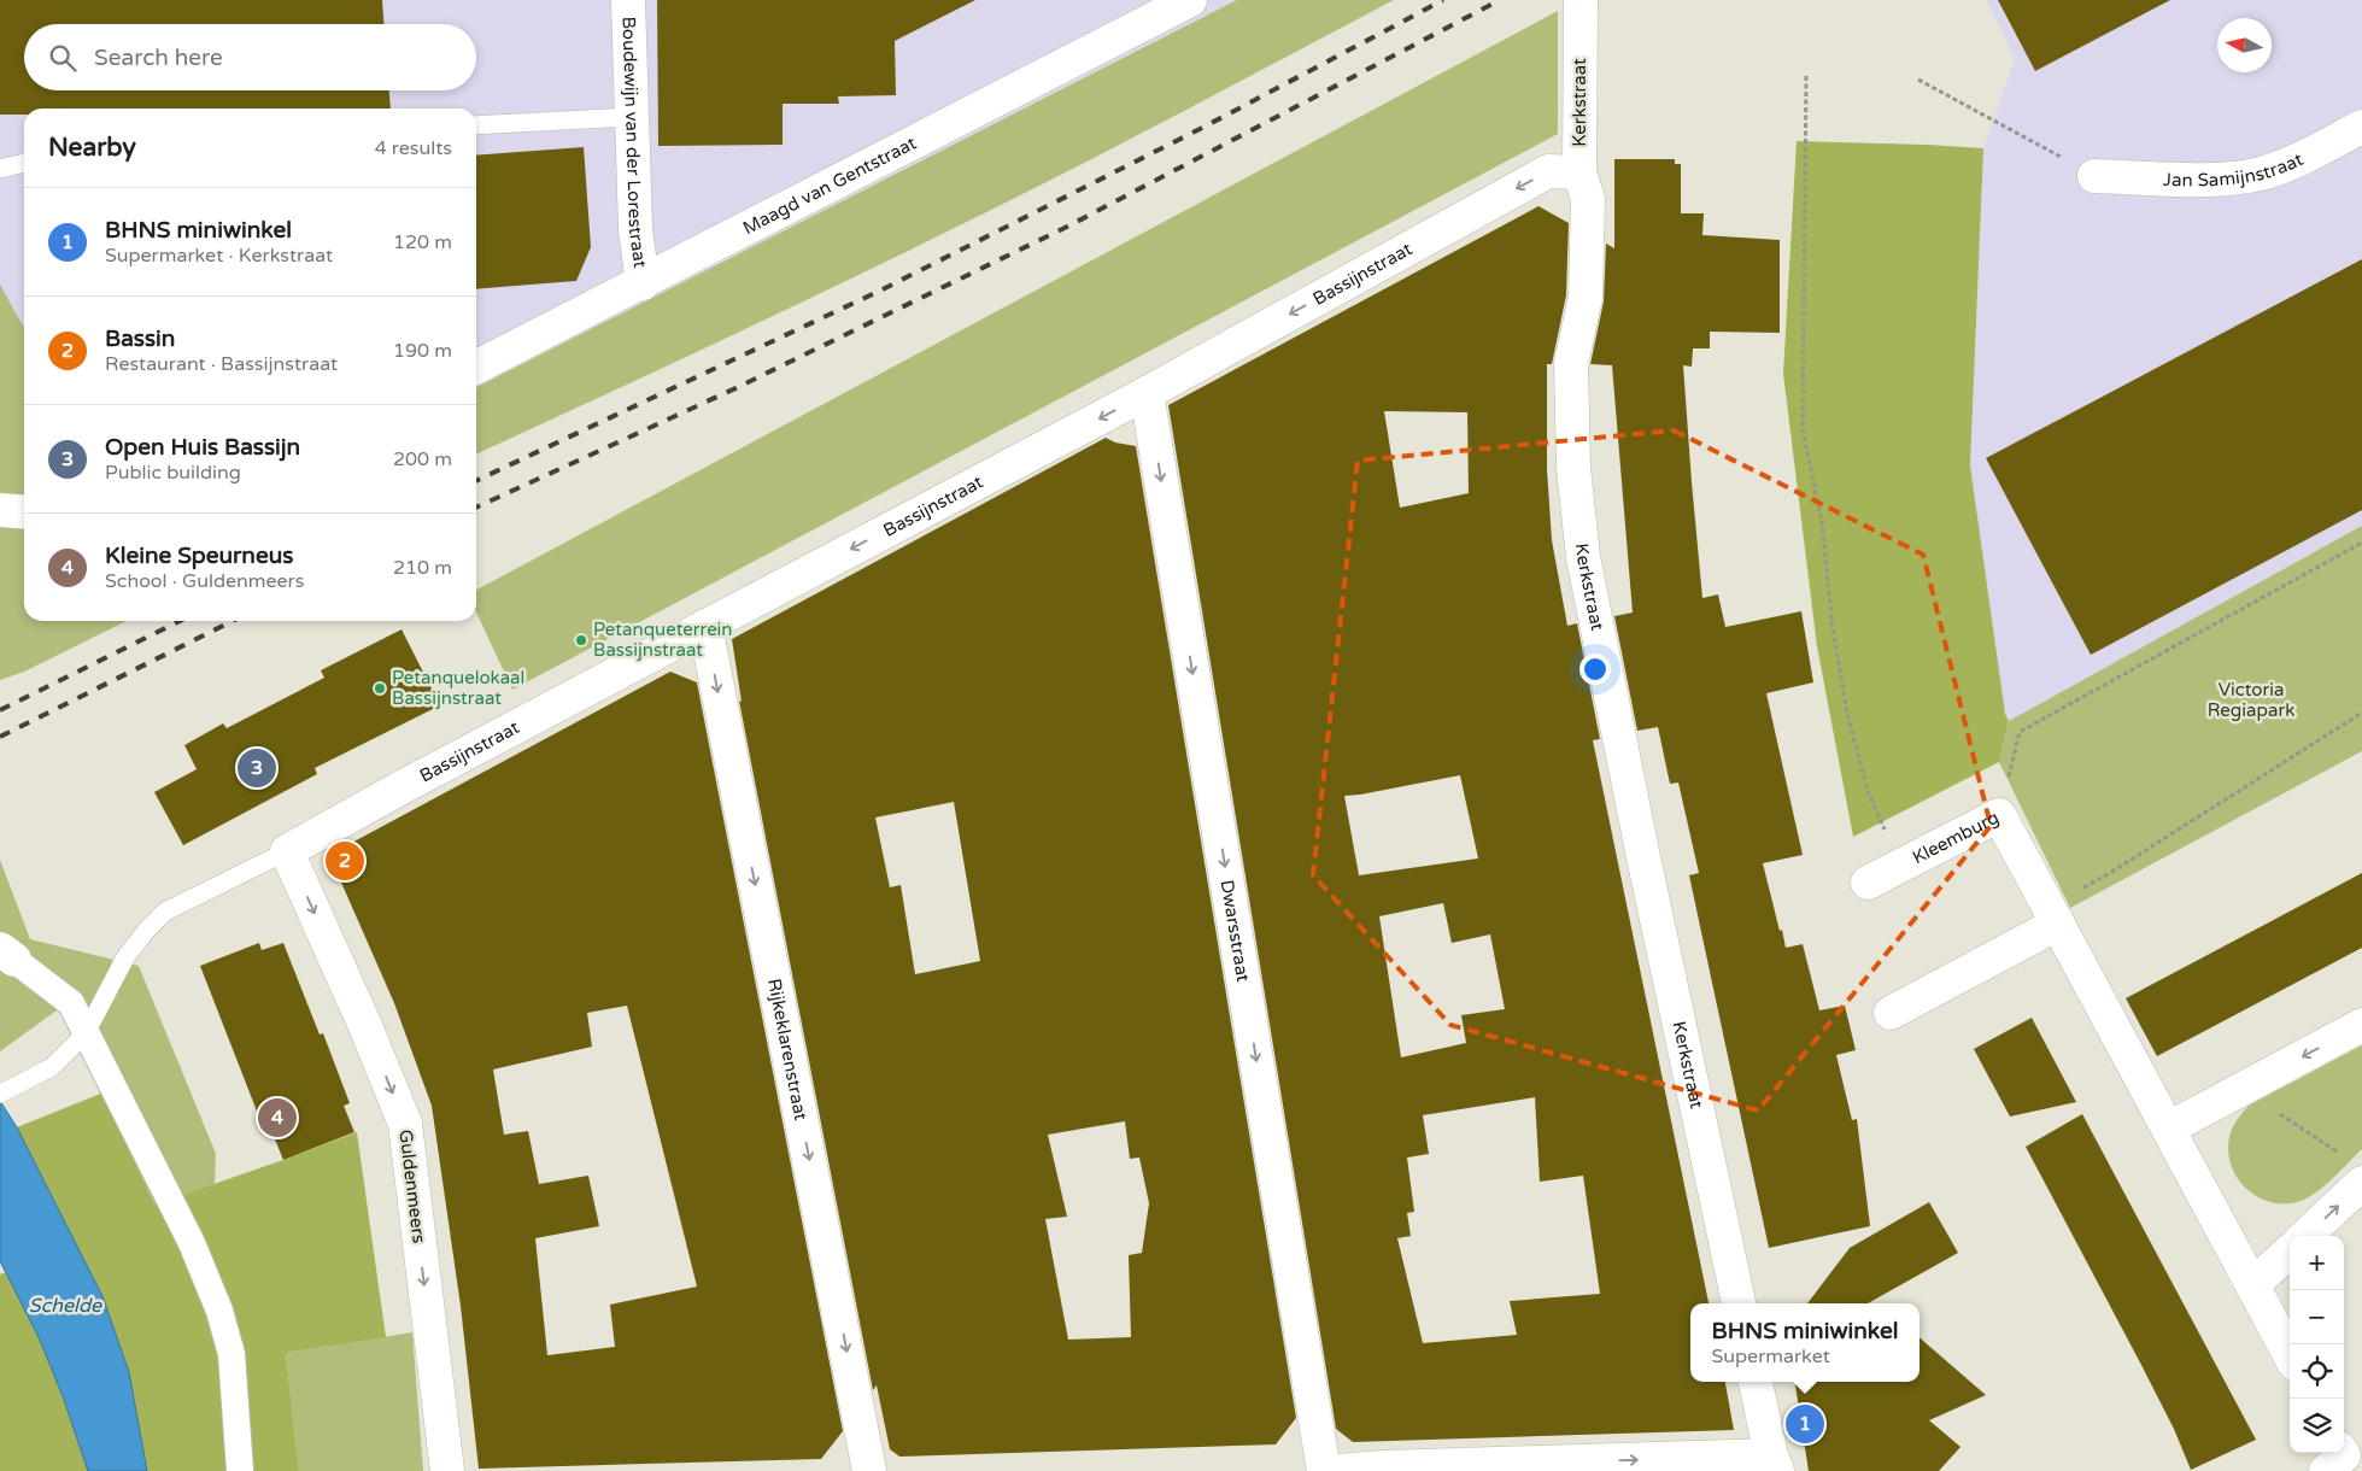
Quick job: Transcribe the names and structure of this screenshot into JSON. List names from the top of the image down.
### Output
{
  "streets": {
    "street": [
      "Kerkstraat",
      "Boudewijn van der Lorestraat",
      "Jan Samijnstraat",
      "Maagd van Gentstraat",
      "Bassijnstraat",
      "Kleemburg",
      "Dwarsstraat",
      "Rijkeklarenstraat",
      "Guldenmeers"
    ]
  },
  "crossings": [
    ["Kerkstraat", "Bassijnstraat"],
    ["Boudewijn van der Lorestraat", "Maagd van Gentstraat"],
    ["Bassijnstraat", "Dwarsstraat"],
    ["Bassijnstraat", "Rijkeklarenstraat"],
    ["Bassijnstraat", "Guldenmeers"]
  ],
  "one_way": ["Bassijnstraat", "Dwarsstraat", "Rijkeklarenstraat"],
  "water": ["Schelde"],
  "parks": ["Victoria Regiapark"],
  "places": ["Petanqueterrein Bassijnstraat", "Petanquelokaal Bassijnstraat"],
  "north": "left",
  "page": {
    "search": "Search here",
    "heading": ["Nearby", "4 results"],
    "list": [
      {
        "mark": "1",
        "name": "BHNS miniwinkel",
        "note": "Supermarket · Kerkstraat",
        "value": "120 m"
      },
      {
        "mark": "2",
        "name": "Bassin",
        "note": "Restaurant · Bassijnstraat",
        "value": "190 m"
      },
      {
        "mark": "3",
        "name": "Open Huis Bassijn",
        "note": "Public building",
        "value": "200 m"
      },
      {
        "mark": "4",
        "name": "Kleine Speurneus",
        "note": "School · Guldenmeers",
        "value": "210 m"
      }
    ],
    "pins": [
      "3",
      "2",
      "4",
      "1"
    ],
    "map_buttons": ["+", "−"],
    "popup": ["BHNS miniwinkel", "Supermarket"]
  }
}
